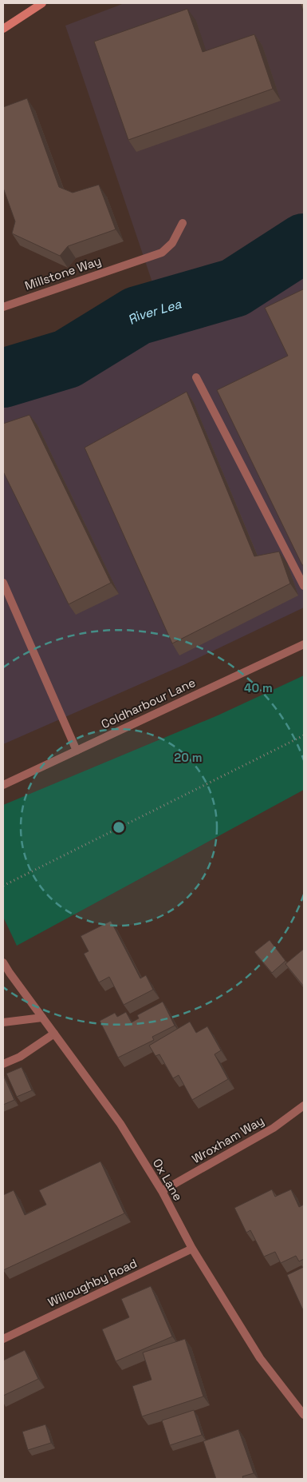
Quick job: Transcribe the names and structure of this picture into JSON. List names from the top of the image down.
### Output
{
  "streets": {
    "street": [
      "Millstone Way",
      "Coldharbour Lane",
      "Wroxham Way",
      "Ox Lane",
      "Willoughby Road"
    ]
  },
  "crossings": [
    ["Wroxham Way", "Ox Lane"],
    ["Ox Lane", "Willoughby Road"]
  ],
  "water": ["River Lea"],
  "rings": ["40 m", "20 m"]
}
